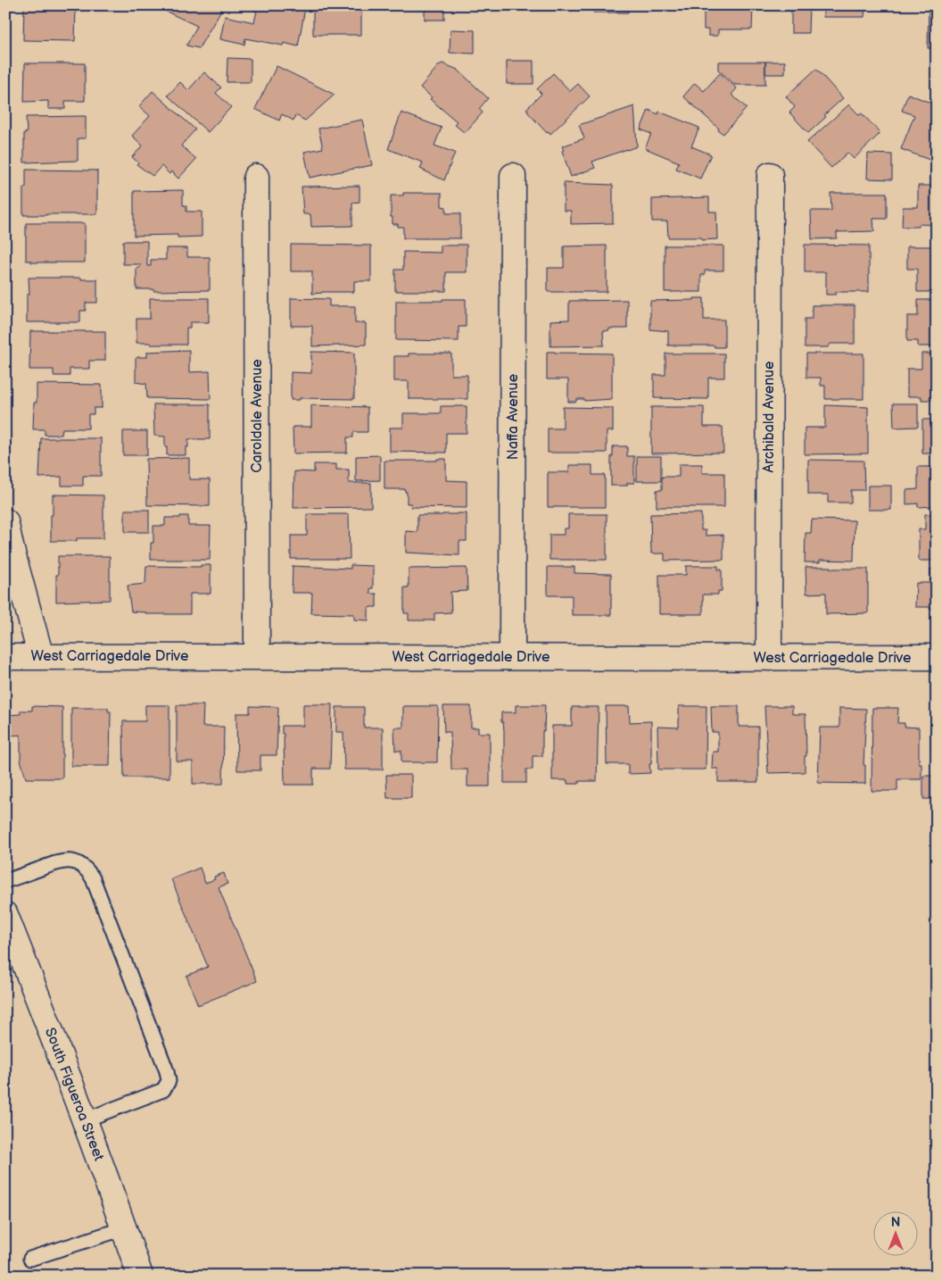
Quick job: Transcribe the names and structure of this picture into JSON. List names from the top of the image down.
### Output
{
  "streets": {
    "street": [
      "Caroldale Avenue",
      "Naffa Avenue",
      "Archibald Avenue",
      "West Carriagedale Drive",
      "South Figueroa Street"
    ]
  },
  "crossings": [
    ["Caroldale Avenue", "West Carriagedale Drive"],
    ["Naffa Avenue", "West Carriagedale Drive"],
    ["Archibald Avenue", "West Carriagedale Drive"]
  ],
  "north": "top"
}
